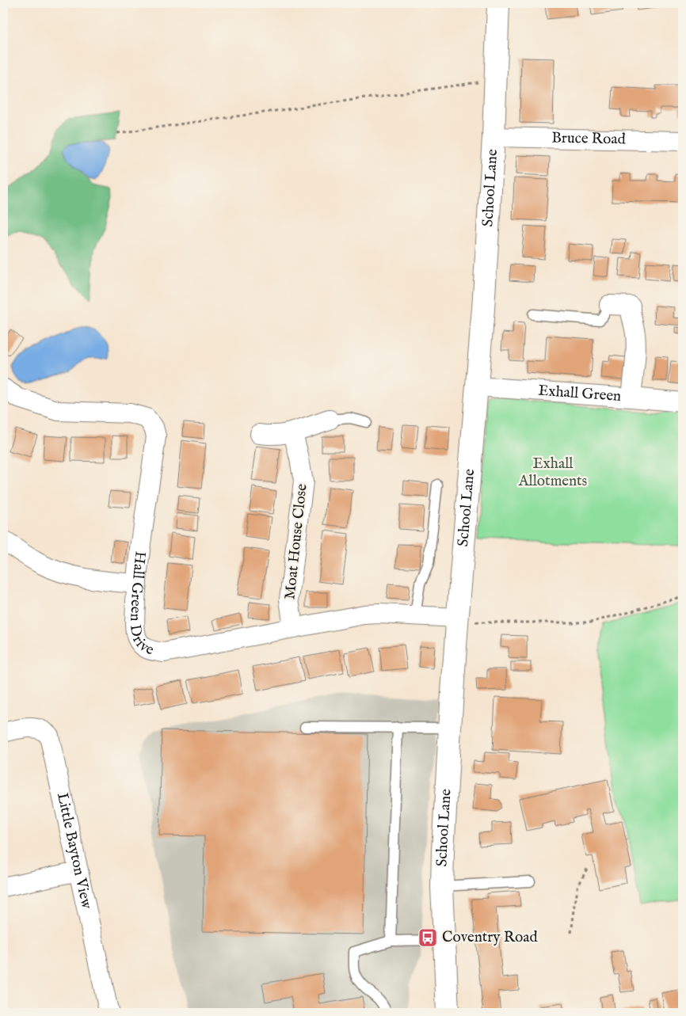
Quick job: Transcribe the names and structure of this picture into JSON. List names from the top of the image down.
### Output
{
  "streets": {
    "street": [
      "Bruce Road",
      "School Lane",
      "Exhall Green",
      "Moat House Close",
      "Hall Green Drive",
      "Little Bayton View"
    ]
  },
  "crossings": [
    ["Bruce Road", "School Lane"],
    ["School Lane", "Exhall Green"],
    ["School Lane", "Hall Green Drive"],
    ["Moat House Close", "Hall Green Drive"]
  ],
  "parks": ["Exhall Allotments"],
  "places": {
    "bus stop": ["Coventry Road"]
  }
}
